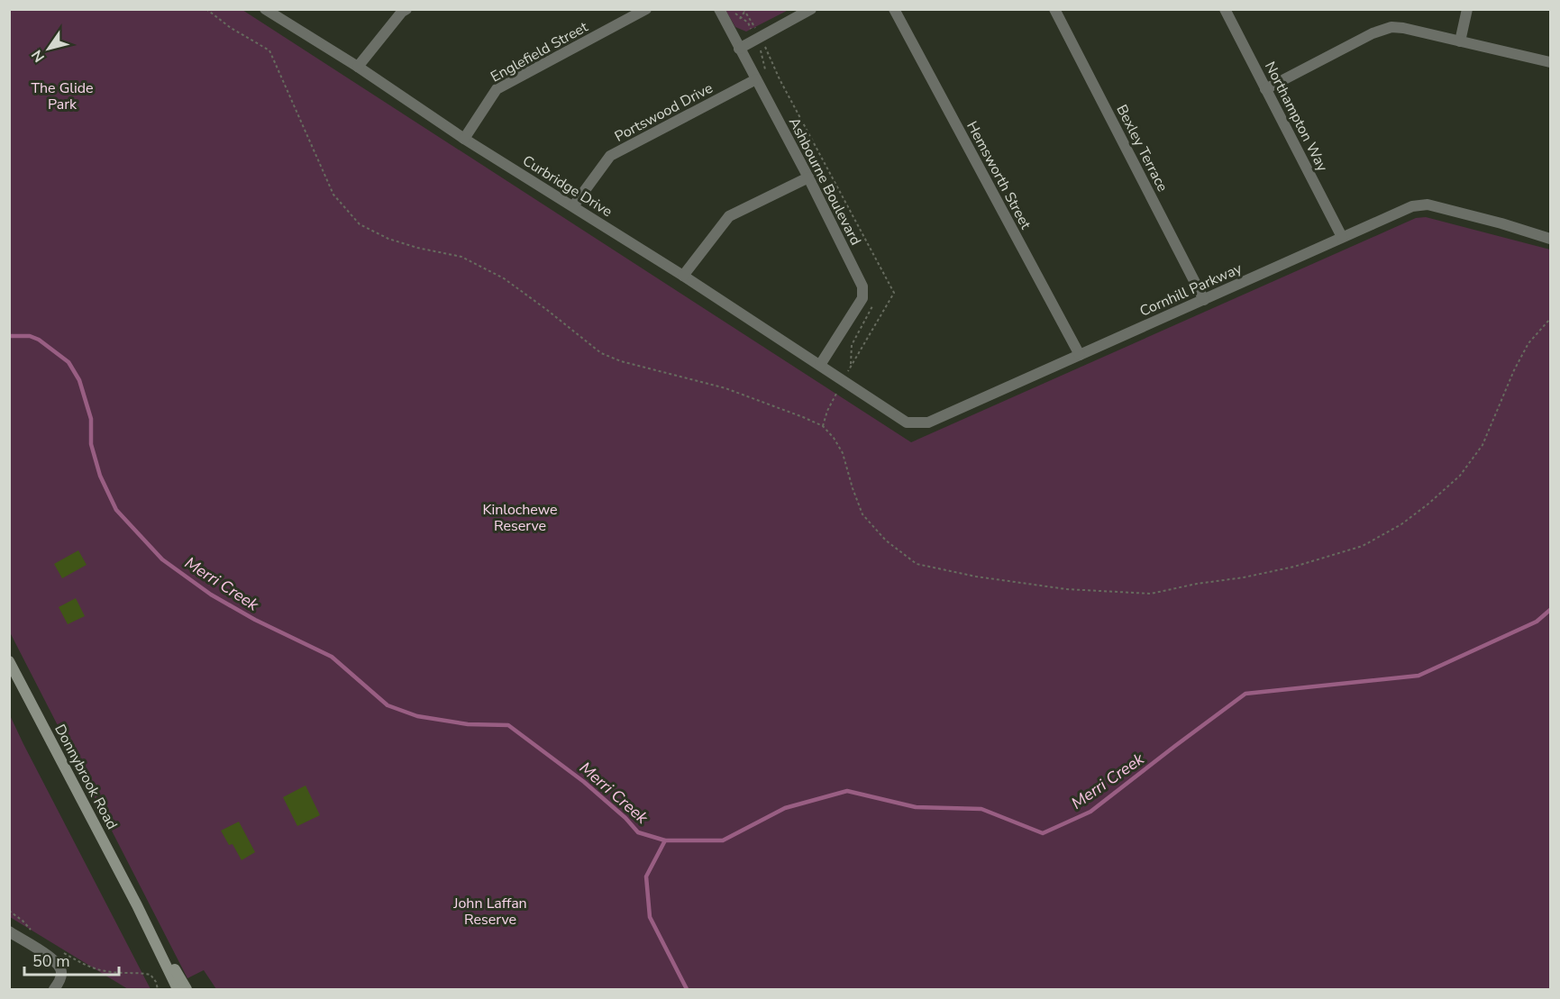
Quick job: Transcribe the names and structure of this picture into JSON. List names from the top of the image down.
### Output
{
  "streets": {
    "main road": ["Donnybrook Road"],
    "street": [
      "Englefield Street",
      "Portswood Drive",
      "Northampton Way",
      "Bexley Terrace",
      "Hemsworth Street",
      "Ashbourne Boulevard",
      "Curbridge Drive",
      "Cornhill Parkway"
    ]
  },
  "crossings": [
    ["Englefield Street", "Curbridge Drive"],
    ["Portswood Drive", "Ashbourne Boulevard"],
    ["Portswood Drive", "Curbridge Drive"],
    ["Northampton Way", "Cornhill Parkway"],
    ["Bexley Terrace", "Cornhill Parkway"],
    ["Hemsworth Street", "Cornhill Parkway"],
    ["Ashbourne Boulevard", "Curbridge Drive"],
    ["Curbridge Drive", "Cornhill Parkway"]
  ],
  "water": ["Merri Creek"],
  "parks": ["The Glide Park", "Kinlochewe Reserve", "John Laffan Reserve"],
  "scale_bar": "50 m",
  "north": "bottom left"
}
